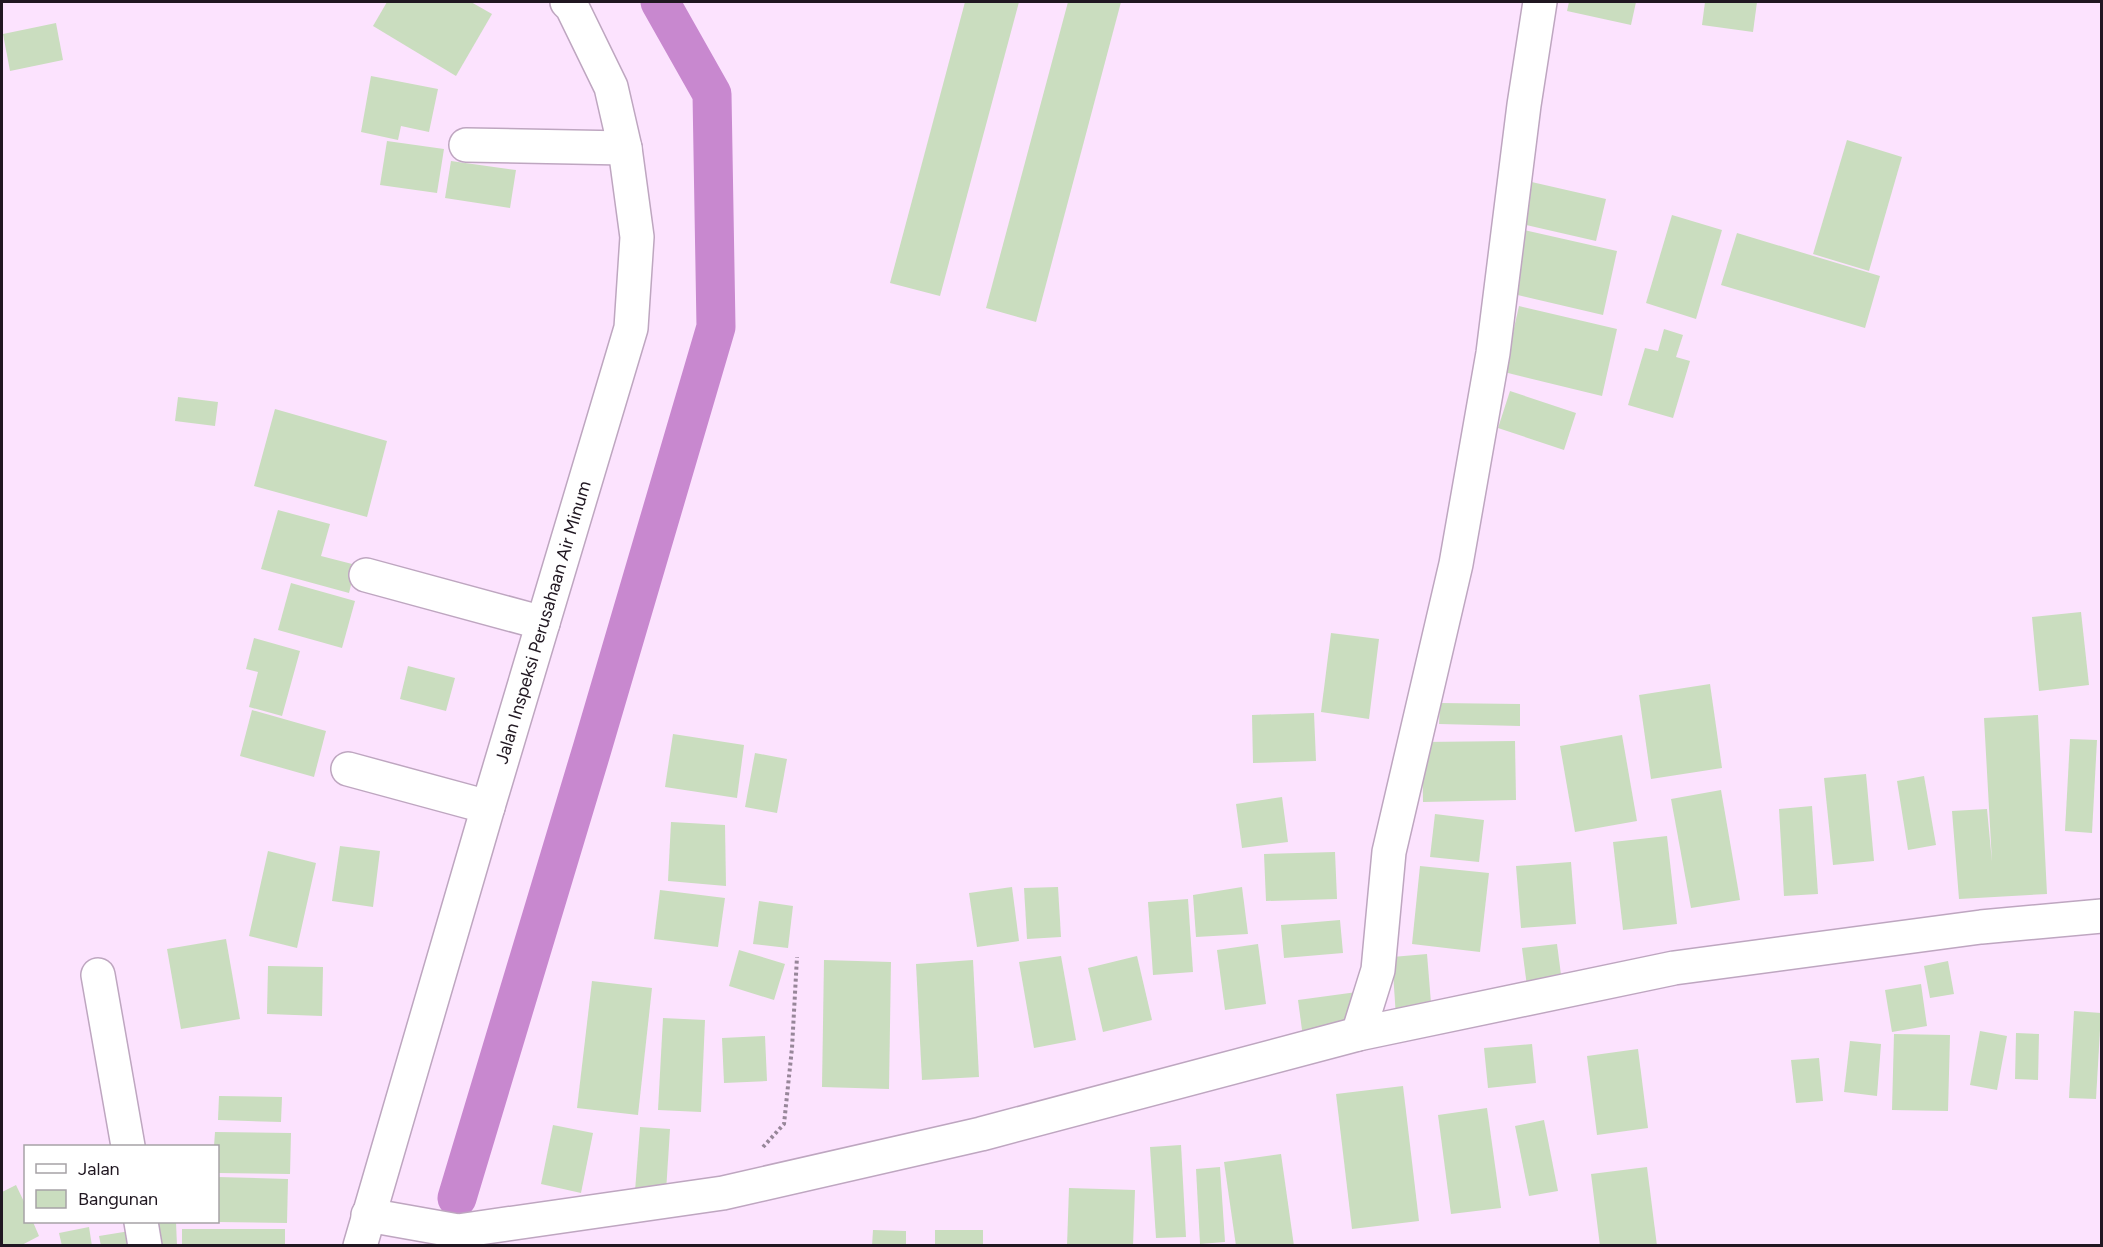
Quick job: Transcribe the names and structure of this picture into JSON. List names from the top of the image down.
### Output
{
  "streets": {
    "street": ["Jalan Inspeksi Perusahaan Air Minum"]
  },
  "legend": ["Jalan", "Bangunan"]
}
